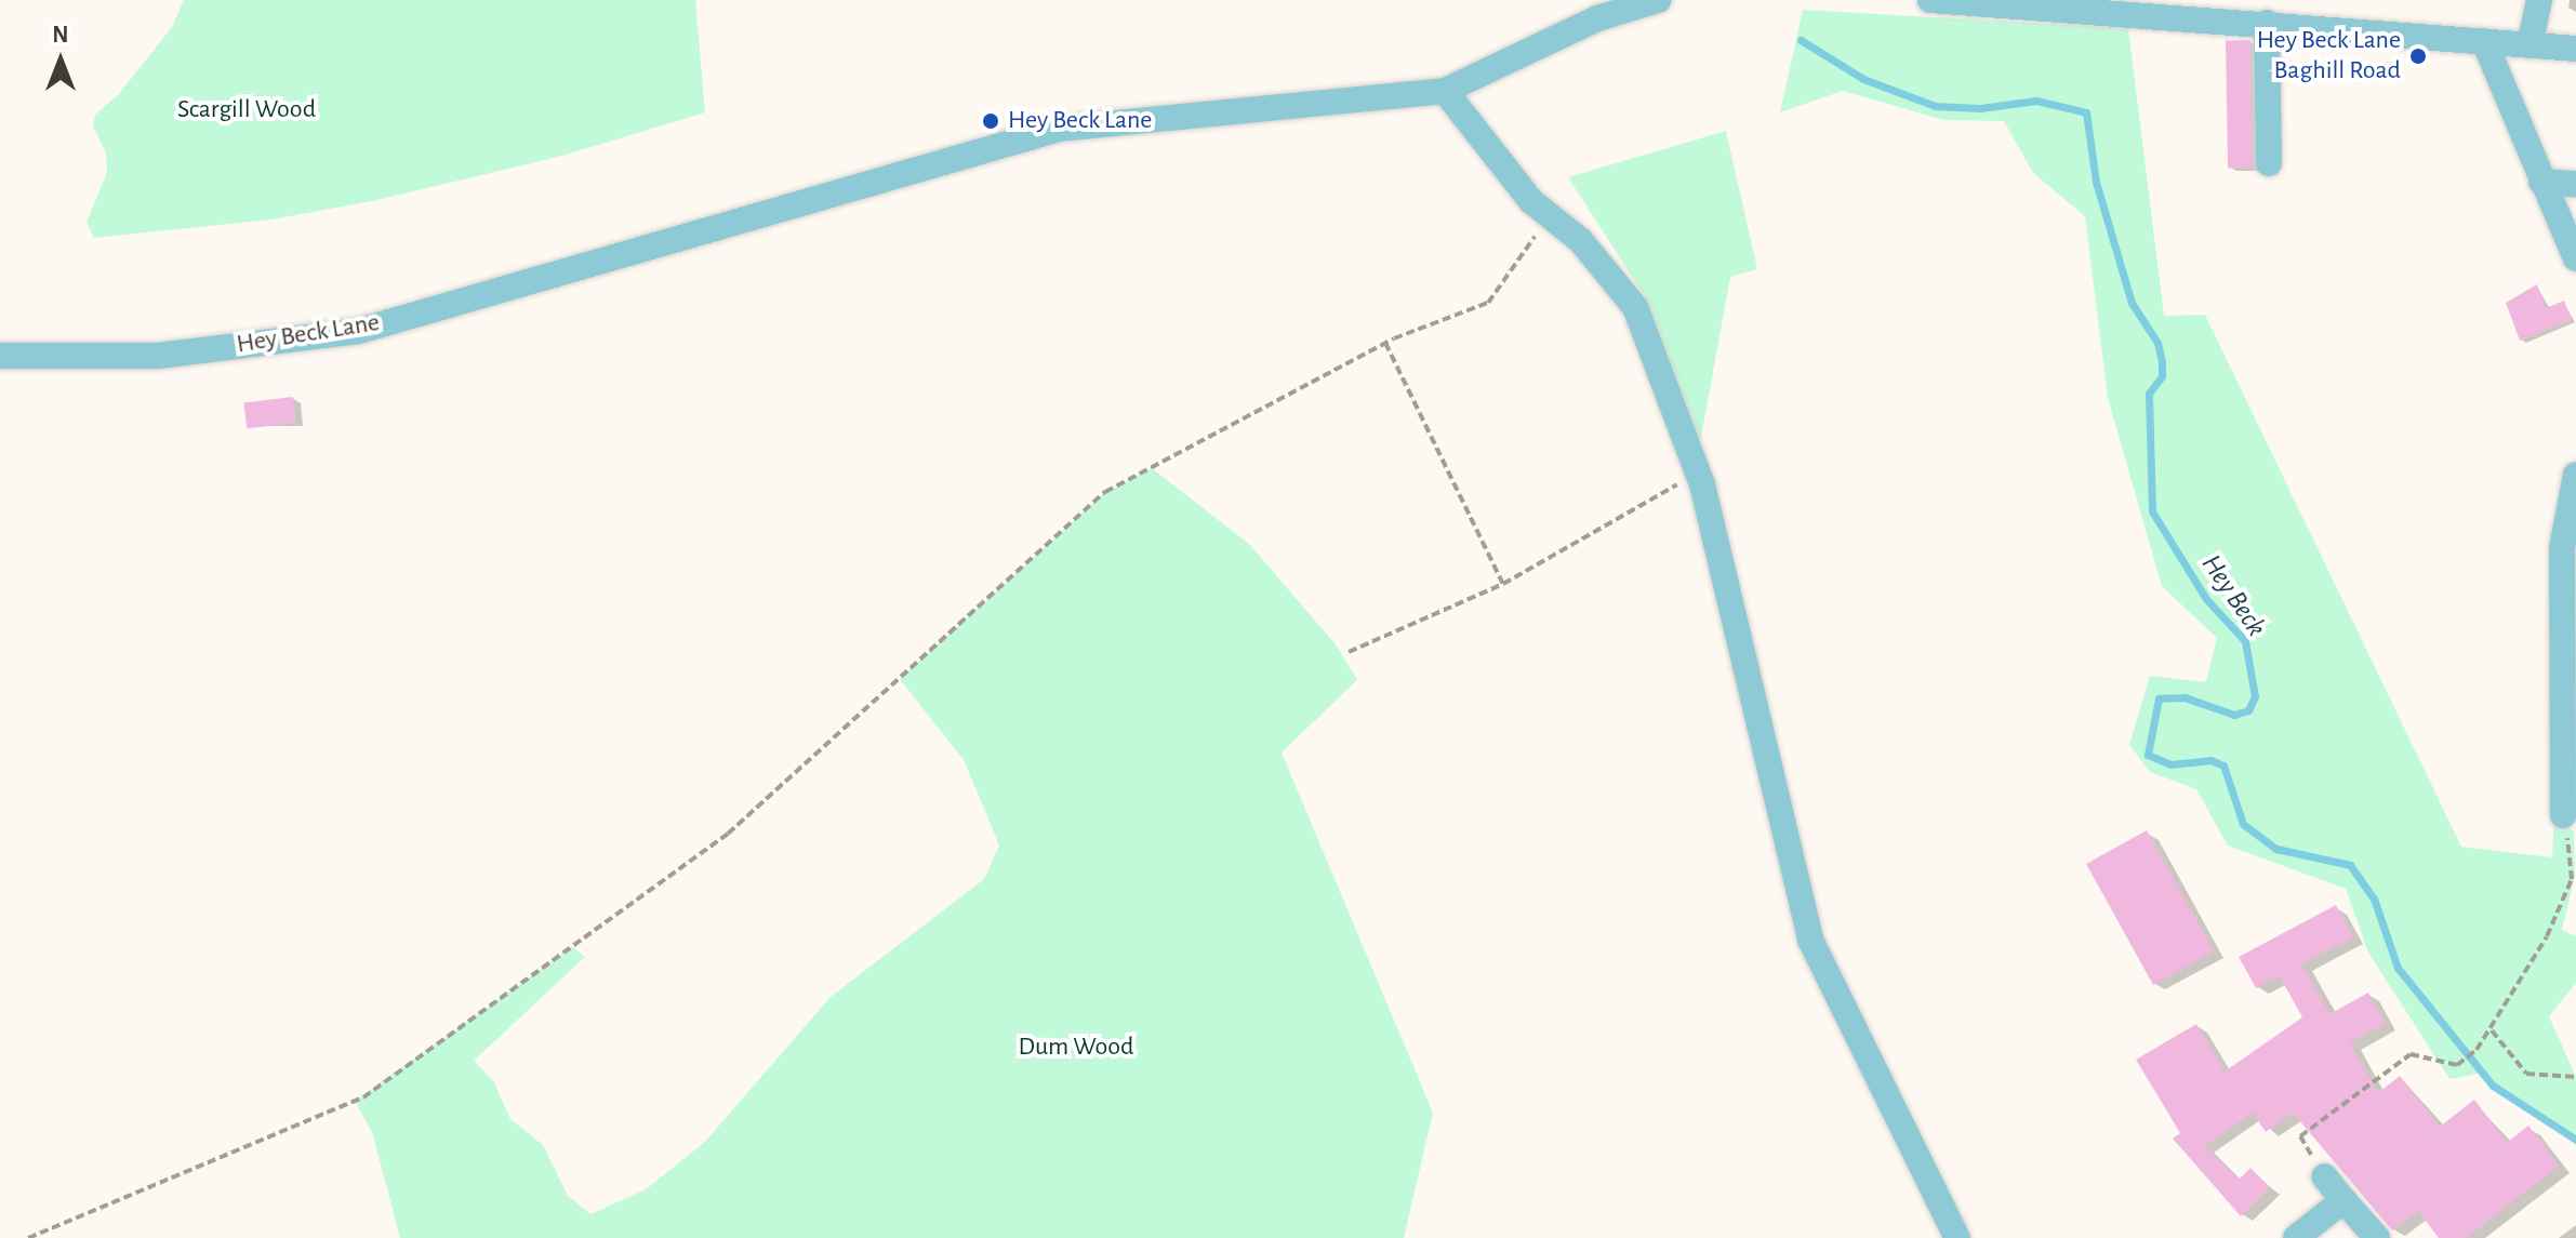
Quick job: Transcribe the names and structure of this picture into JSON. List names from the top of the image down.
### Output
{
  "streets": {
    "street": ["Hey Beck Lane"]
  },
  "water": ["Hey Beck"],
  "parks": ["Scargill Wood", "Dum Wood"],
  "places": ["Hey Beck Lane Baghill Road", "Hey Beck Lane"],
  "north": "top"
}
